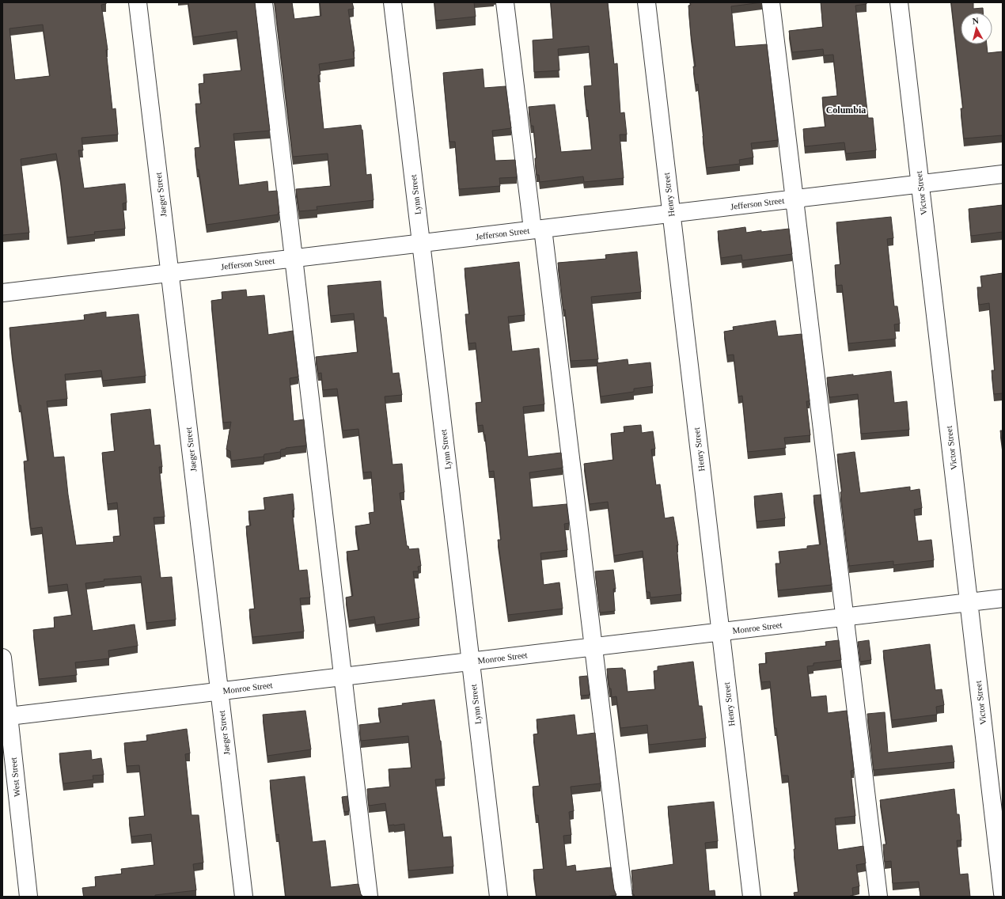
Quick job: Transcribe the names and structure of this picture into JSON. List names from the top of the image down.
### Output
{
  "streets": {
    "street": [
      "Victor Street",
      "Jaeger Street",
      "Lynn Street",
      "Henry Street",
      "Jefferson Street",
      "Monroe Street",
      "West Street"
    ]
  },
  "crossings": [
    ["Victor Street", "Jefferson Street"],
    ["Victor Street", "Monroe Street"],
    ["Jaeger Street", "Jefferson Street"],
    ["Jaeger Street", "Monroe Street"],
    ["Lynn Street", "Jefferson Street"],
    ["Lynn Street", "Monroe Street"],
    ["Henry Street", "Jefferson Street"],
    ["Henry Street", "Monroe Street"],
    ["Monroe Street", "West Street"]
  ],
  "districts": ["Columbia"],
  "north": "top"
}
